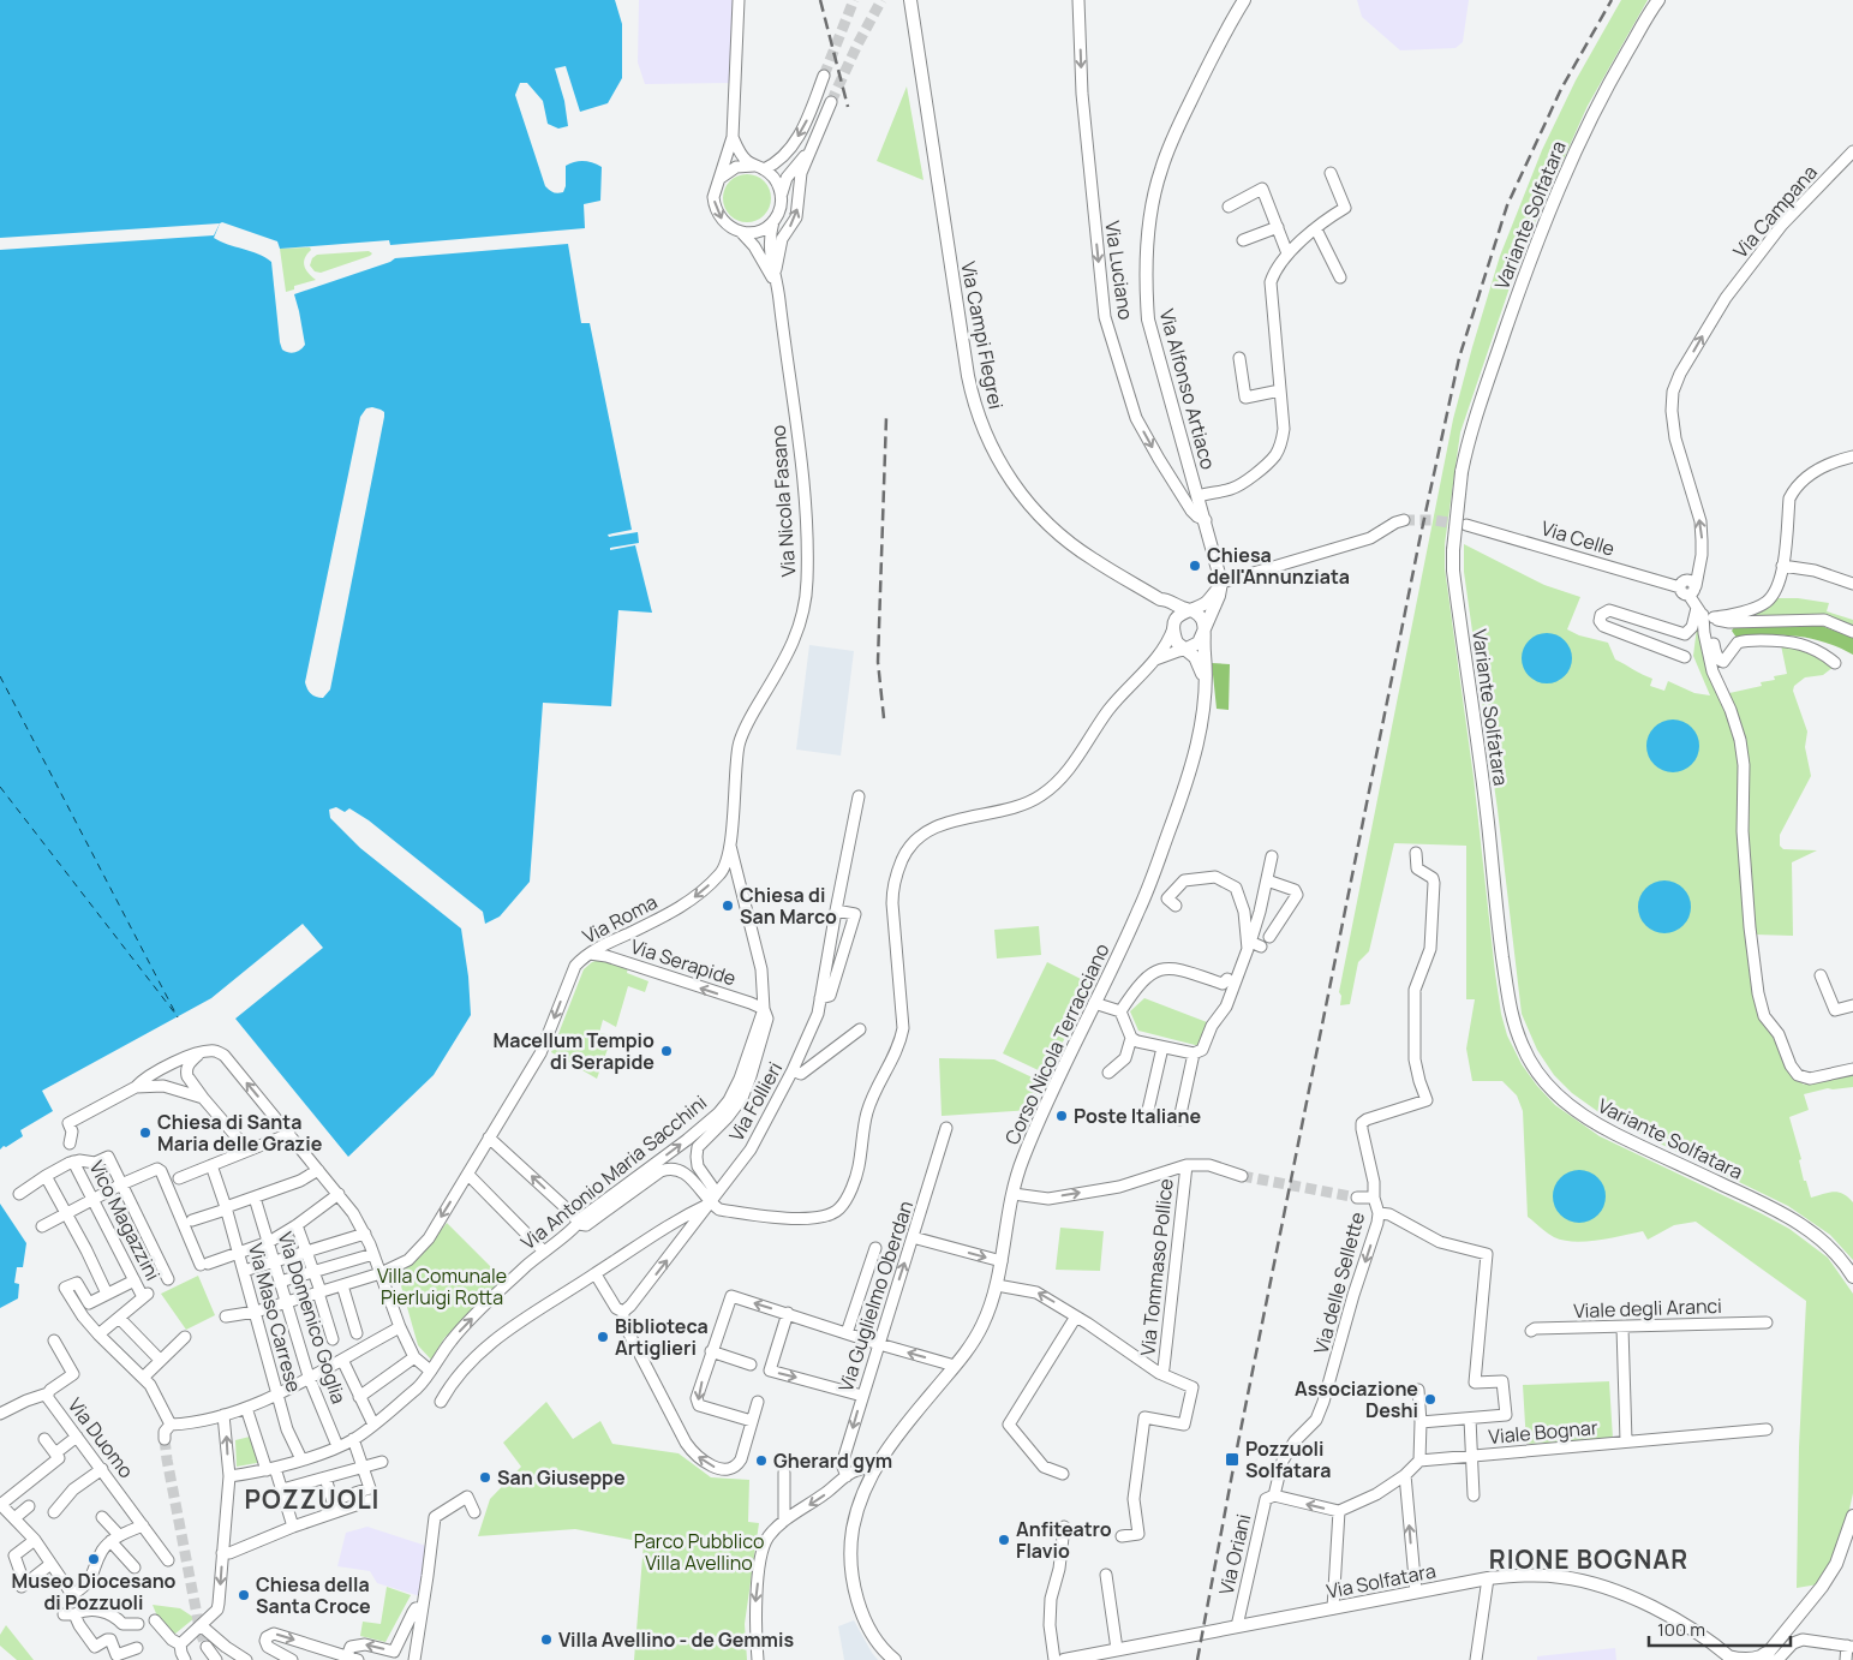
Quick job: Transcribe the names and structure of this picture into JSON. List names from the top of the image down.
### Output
{
  "streets": {
    "main road": [
      "Variante Solfatara",
      "Via Campi Flegrei",
      "Via Alfonso Artiaco",
      "Corso Nicola Terracciano",
      "Via Solfatara"
    ],
    "street": [
      "Via Campana",
      "Via Luciano",
      "Via Nicola Fasano",
      "Via Celle",
      "Via Roma",
      "Via Serapide",
      "Via Follieri",
      "Via Antonio Maria Sacchini",
      "Vico Magazzini",
      "Via Tommaso Pollice",
      "Via delle Sellette",
      "Via Guglielmo Oberdan",
      "Viale degli Aranci",
      "Via Maso Carrese",
      "Via Domenico Goglia",
      "Viale Bognar",
      "Via Duomo",
      "Via Oriani"
    ]
  },
  "crossings": [
    ["Via Campana", "Via Celle"],
    ["Via Luciano", "Via Alfonso Artiaco"],
    ["Via Campi Flegrei", "Corso Nicola Terracciano"],
    ["Via Nicola Fasano", "Via Roma"],
    ["Via Roma", "Via Serapide"],
    ["Via Roma", "Via Maso Carrese"],
    ["Via Roma", "Via Domenico Goglia"],
    ["Via Serapide", "Via Antonio Maria Sacchini"],
    ["Via Antonio Maria Sacchini", "Via Maso Carrese"],
    ["Via Antonio Maria Sacchini", "Via Domenico Goglia"],
    ["Via delle Sellette", "Via Oriani"],
    ["Via Oriani", "Via Solfatara"]
  ],
  "one_way": [
    "Via Campana",
    "Via Luciano",
    "Via Roma",
    "Via Serapide",
    "Via delle Sellette"
  ],
  "districts": ["POZZUOLI", "RIONE BOGNAR"],
  "parks": ["Villa Comunale Pierluigi Rotta", "Parco Pubblico Villa Avellino"],
  "places": {
    "other": [
      "Chiesa dell'Annunziata",
      "Chiesa di San Marco",
      "Macellum Tempio di Serapide",
      "Poste Italiane",
      "Chiesa di Santa Maria delle Grazie",
      "Biblioteca Artiglieri",
      "Associazione Deshi",
      "Gherard gym",
      "San Giuseppe",
      "Anfiteatro Flavio",
      "Museo Diocesano di Pozzuoli",
      "Chiesa della Santa Croce",
      "Villa Avellino - de Gemmis"
    ],
    "transit": ["Pozzuoli Solfatara"]
  },
  "scale_bar": "100 m"
}
